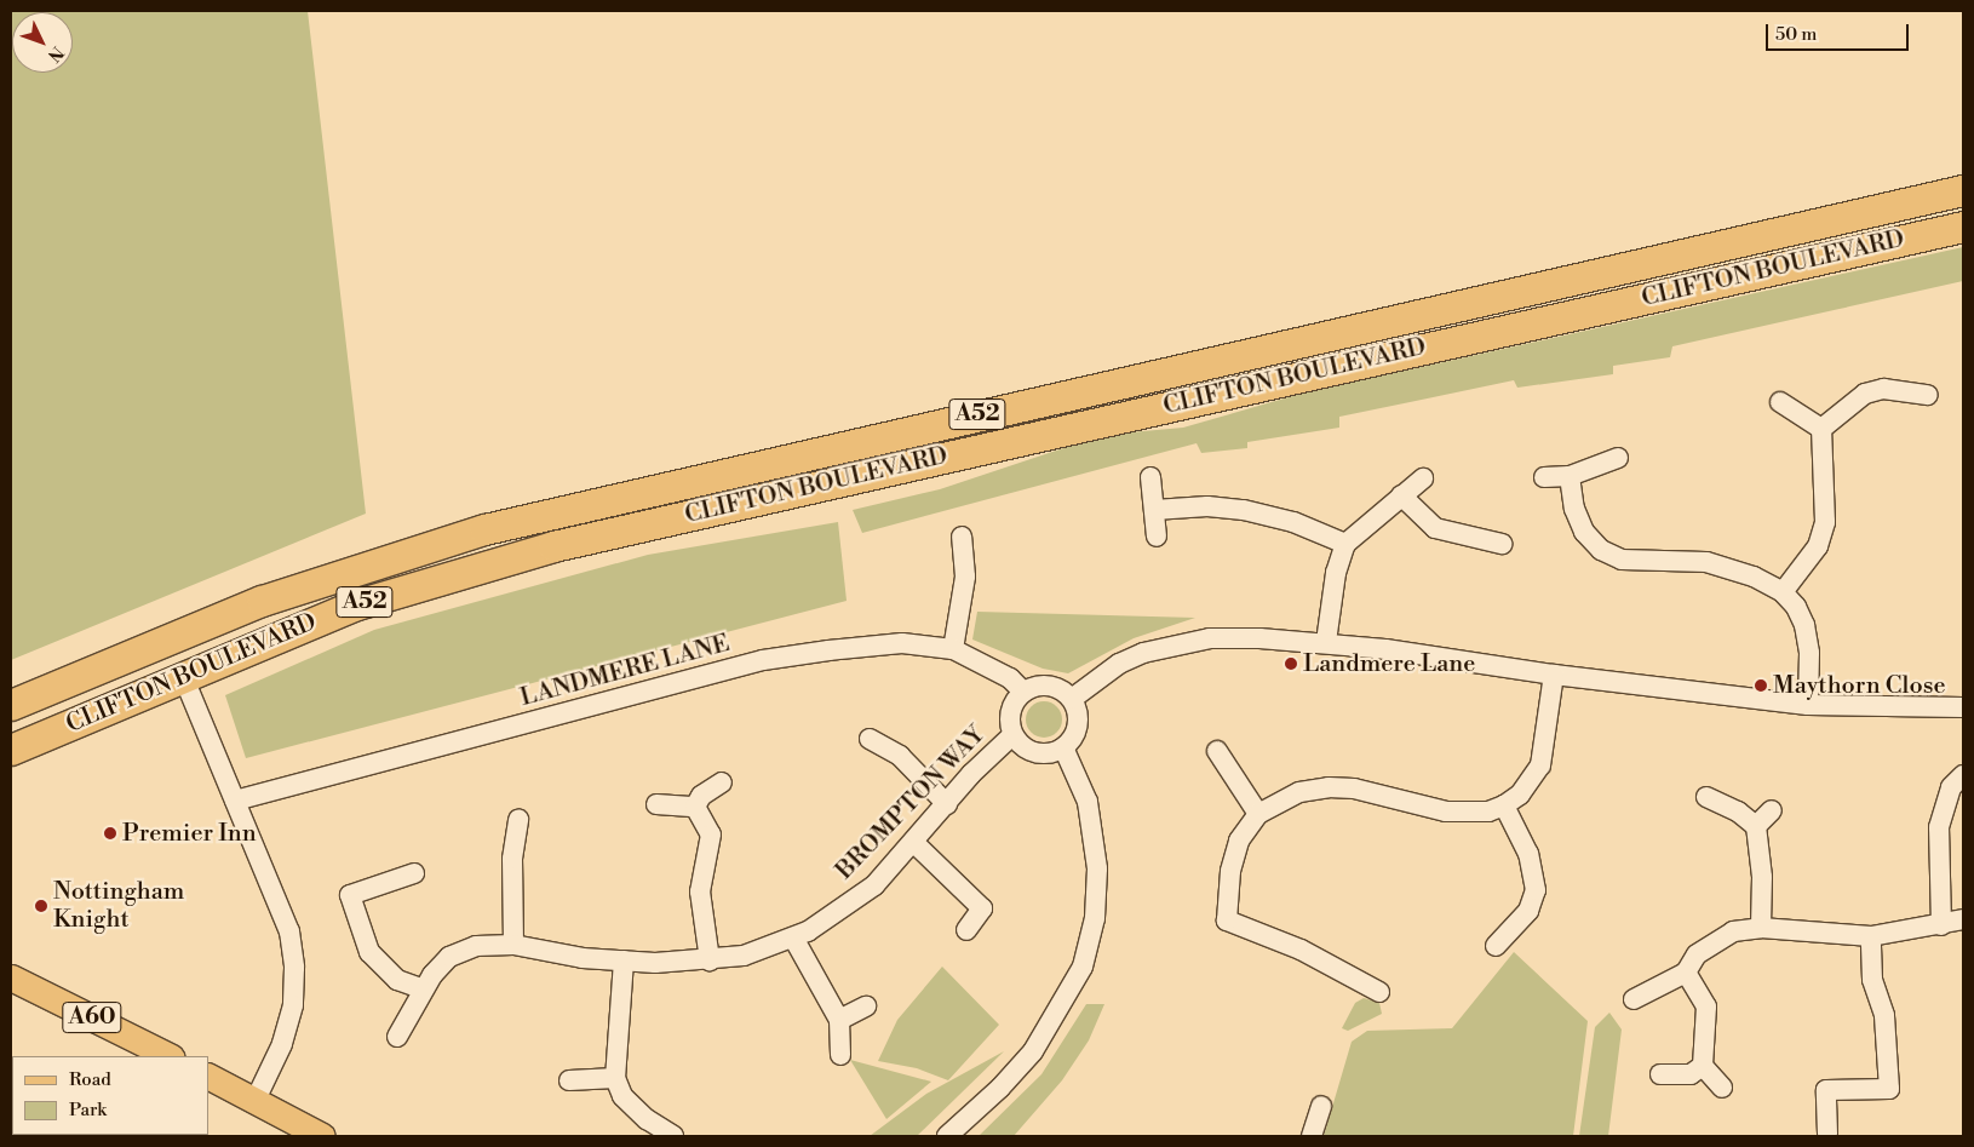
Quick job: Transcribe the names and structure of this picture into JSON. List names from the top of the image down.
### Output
{
  "streets": {
    "highway": ["CLIFTON BOULEVARD", "A52"],
    "main road": ["A60"],
    "street": ["LANDMERE LANE", "BROMPTON WAY"]
  },
  "crossings": [
    ["LANDMERE LANE", "BROMPTON WAY"]
  ],
  "places": [
    "Landmere Lane",
    "Maythorn Close",
    "Premier Inn",
    "Nottingham Knight"
  ],
  "legend": ["Road", "Park"],
  "scale_bar": "50 m",
  "north": "bottom right"
}
